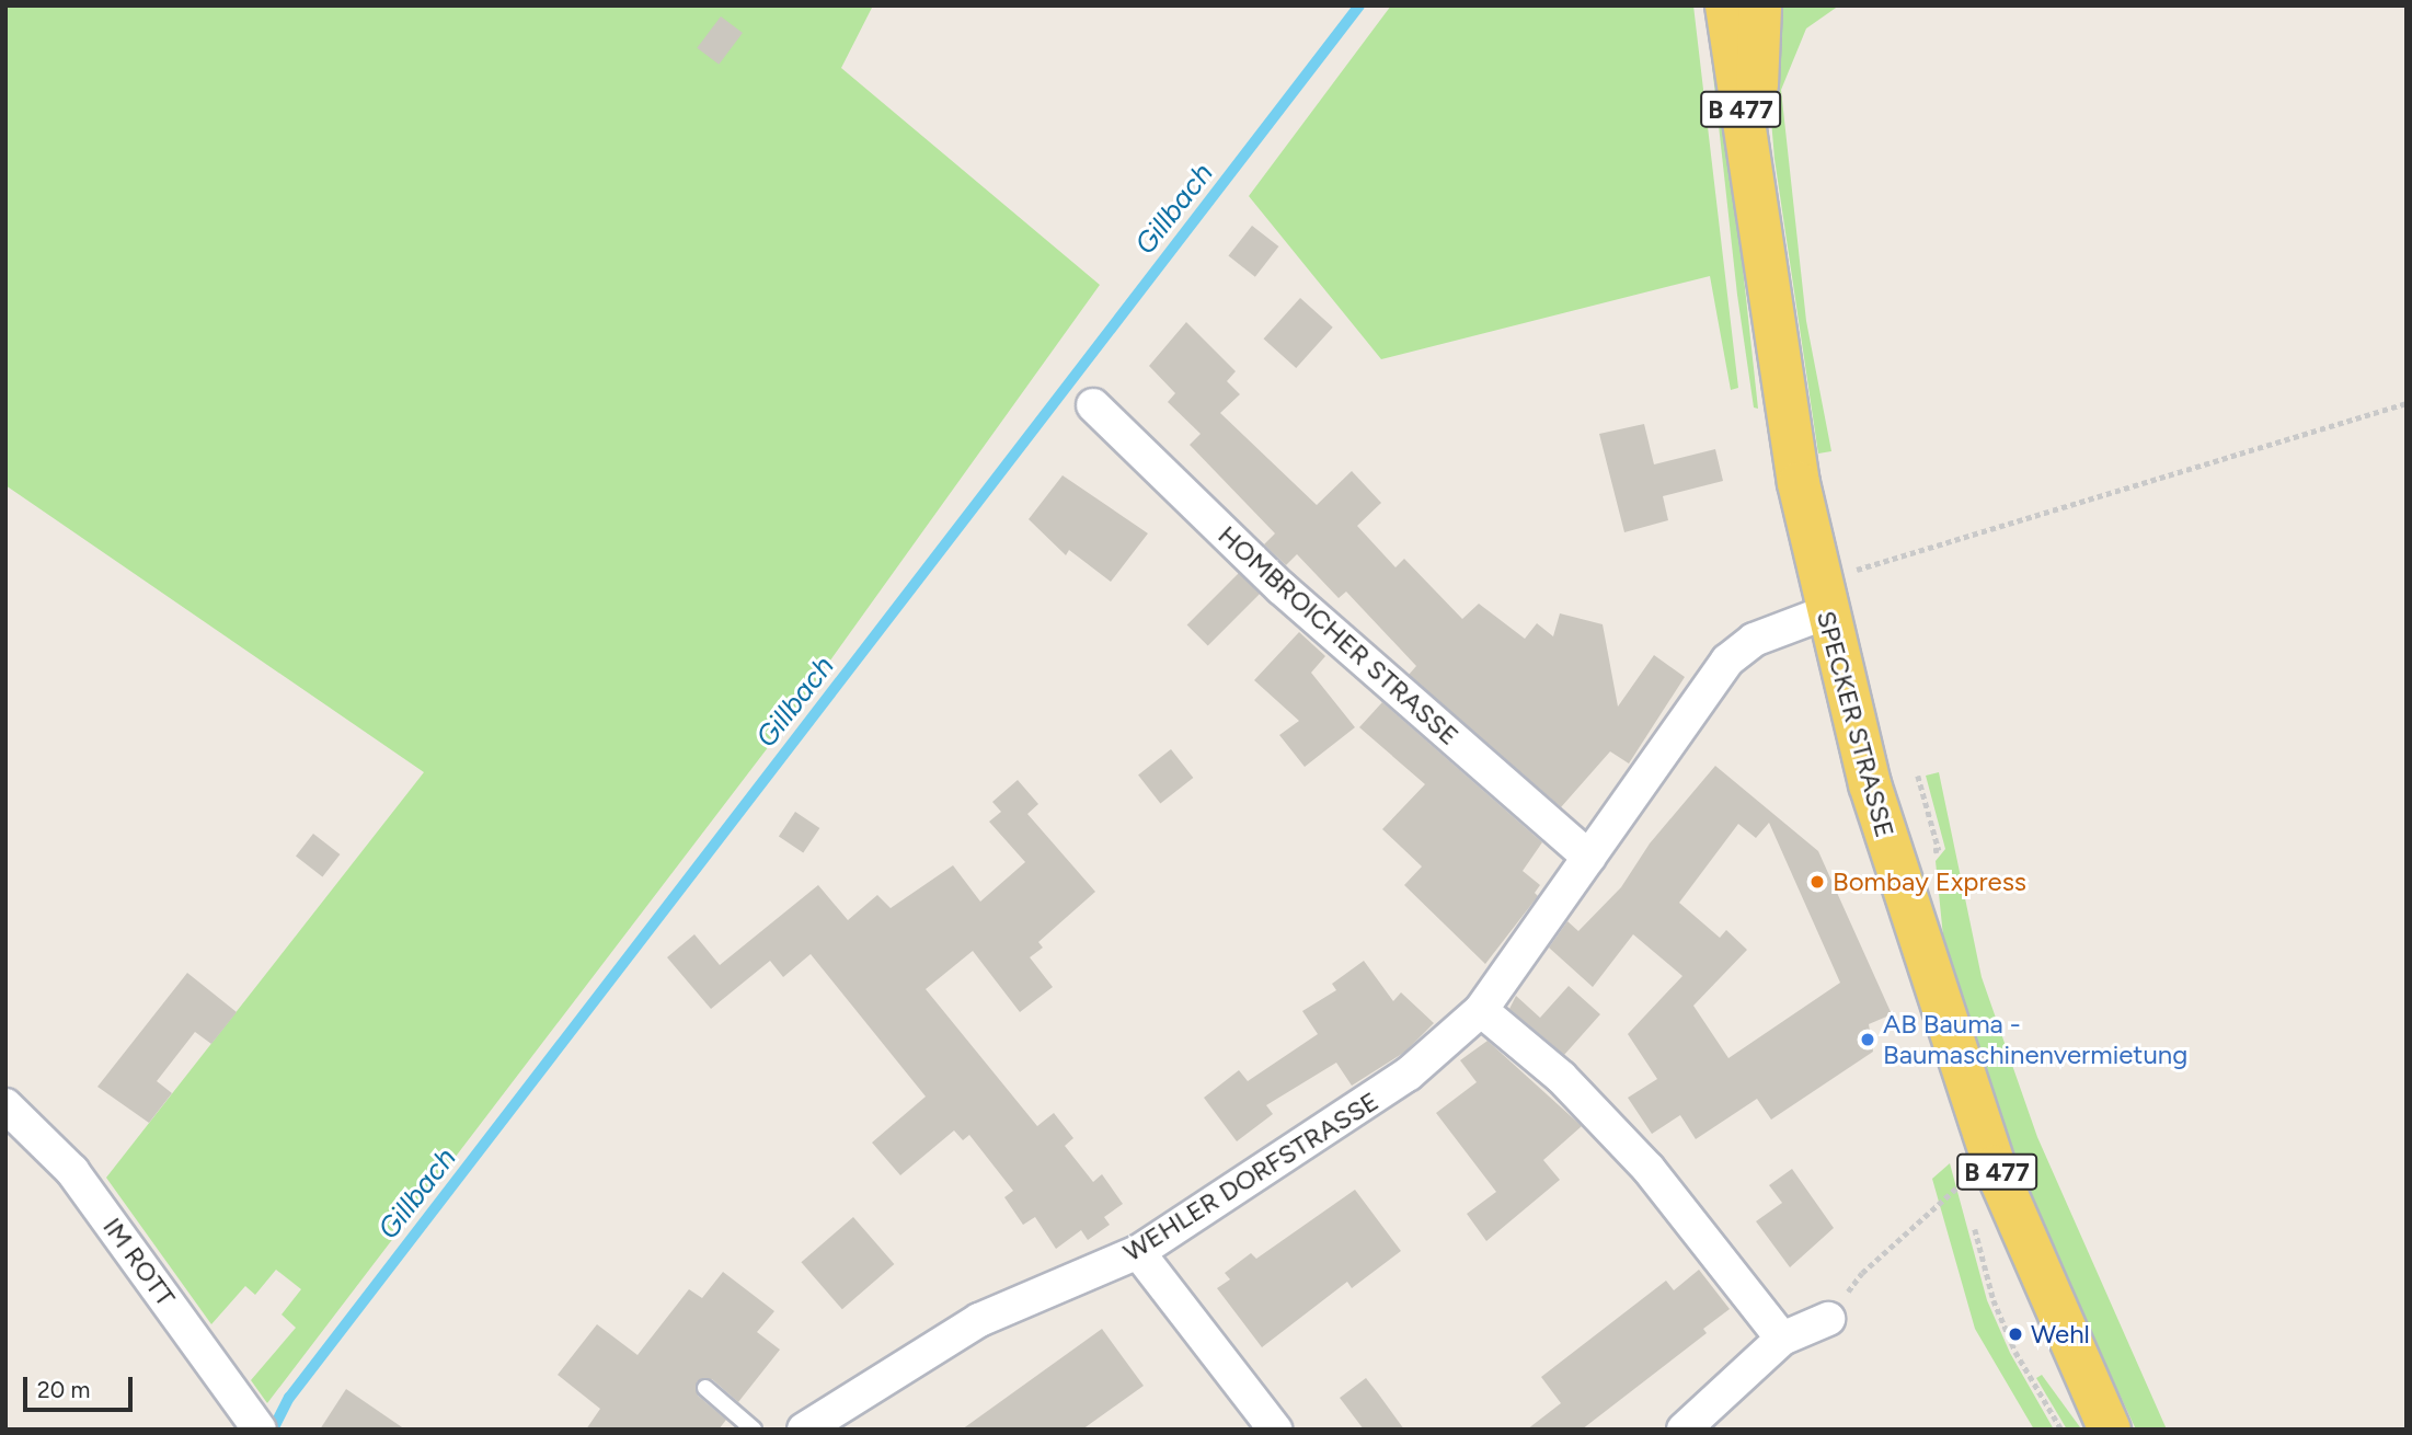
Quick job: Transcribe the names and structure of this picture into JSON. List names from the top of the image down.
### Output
{
  "streets": {
    "main road": ["B 477", "SPECKER STRASSE"],
    "street": ["HOMBROICHER STRASSE", "WEHLER DORFSTRASSE", "IM ROTT"]
  },
  "crossings": [
    ["HOMBROICHER STRASSE", "WEHLER DORFSTRASSE"],
    ["SPECKER STRASSE", "WEHLER DORFSTRASSE"]
  ],
  "water": ["Gillbach"],
  "places": ["Bombay Express", "AB Bauma - Baumaschinenvermietung", "Wehl"],
  "scale_bar": "20 m"
}
